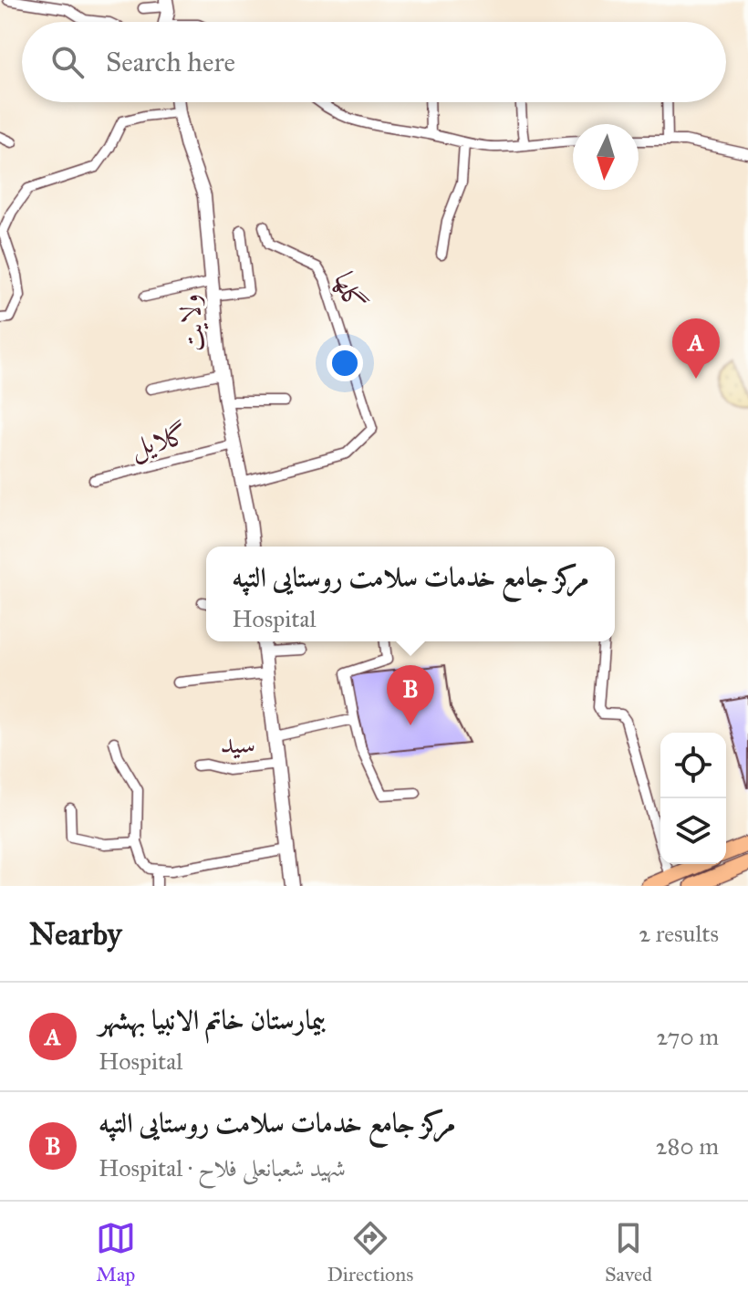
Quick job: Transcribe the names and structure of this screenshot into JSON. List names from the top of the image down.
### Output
{
  "streets": {
    "street": [
      "گلها",
      "ولایت",
      "گلایل",
      "سید"
    ]
  },
  "crossings": [
    ["گلها", "ولایت"],
    ["ولایت", "گلایل"]
  ],
  "north": "bottom",
  "page": {
    "search": "Search here",
    "pins": ["A", "B"],
    "popup": ["مرکز جامع خدمات سلامت روستایی التپه", "Hospital"],
    "heading": ["Nearby", "2 results"],
    "list": [
      {
        "mark": "A",
        "name": "بیمارستان خاتم الانبیا بهشهر",
        "note": "Hospital",
        "value": "270 m"
      },
      {
        "mark": "B",
        "name": "مرکز جامع خدمات سلامت روستایی التپه",
        "note": "Hospital · شهید شعبانعلی فلاح",
        "value": "280 m"
      }
    ],
    "nav": ["Map", "Directions", "Saved"]
  }
}
